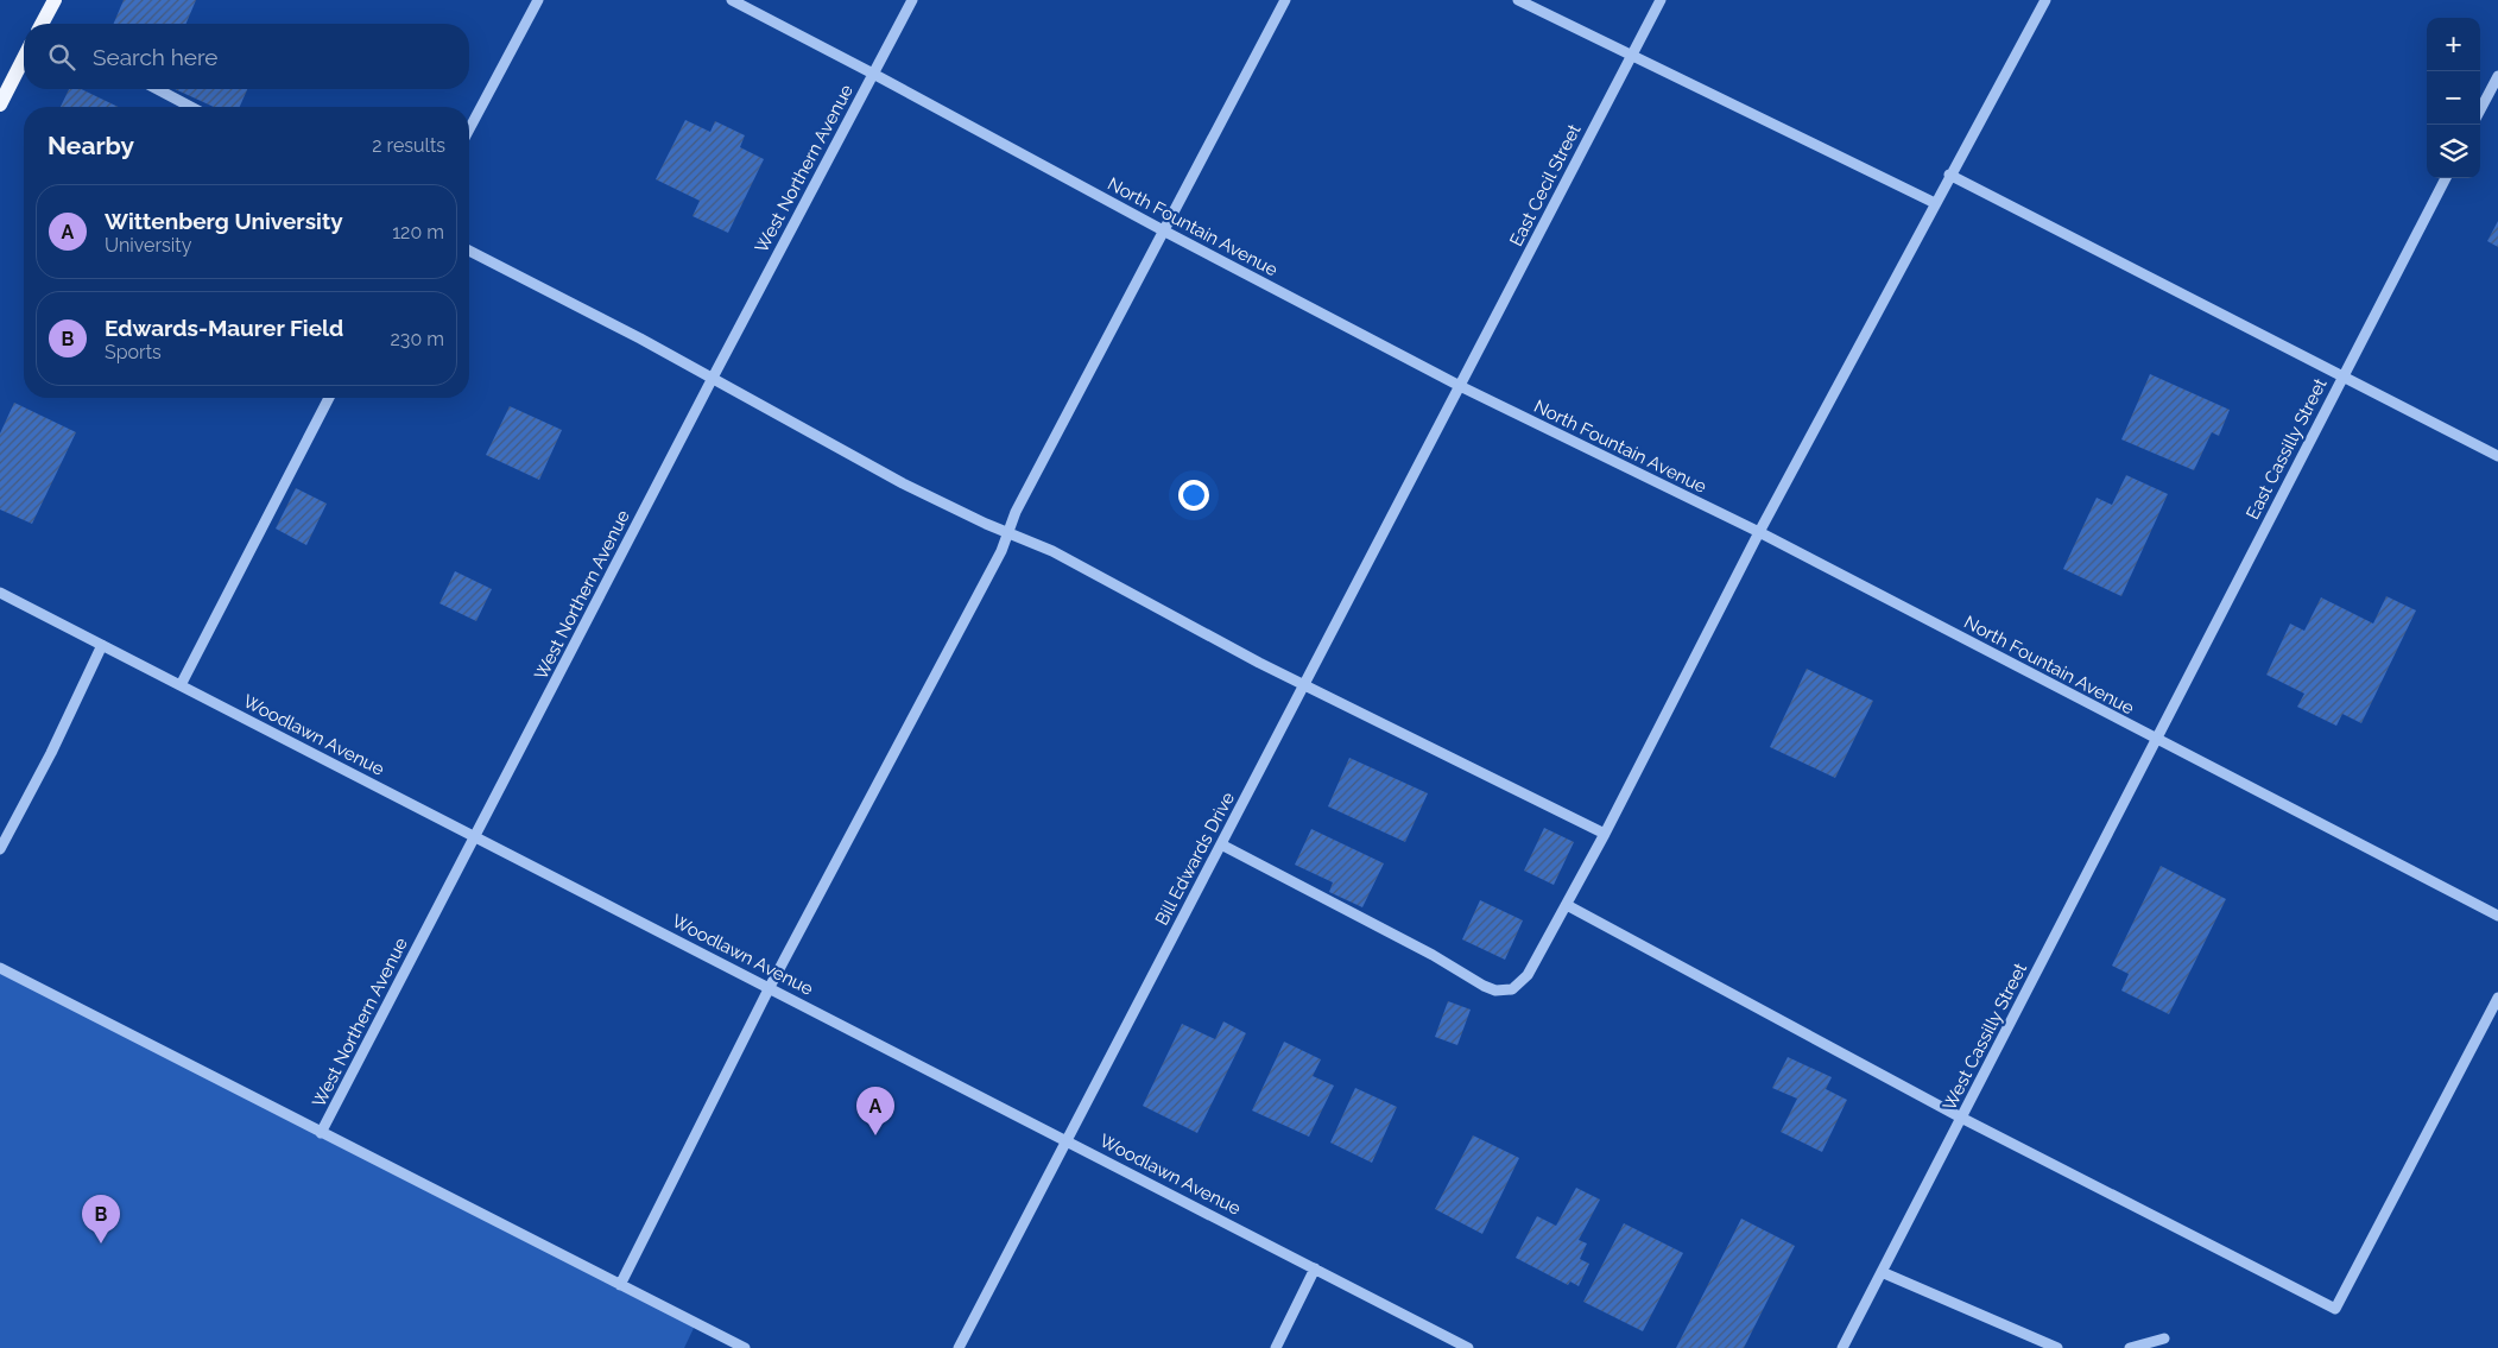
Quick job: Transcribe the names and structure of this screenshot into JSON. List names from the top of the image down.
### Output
{
  "streets": {
    "street": [
      "West Northern Avenue",
      "East Cecil Street",
      "North Fountain Avenue",
      "East Cassilly Street",
      "Woodlawn Avenue",
      "Bill Edwards Drive",
      "West Cassilly Street"
    ]
  },
  "crossings": [
    ["West Northern Avenue", "North Fountain Avenue"],
    ["West Northern Avenue", "Woodlawn Avenue"],
    ["East Cecil Street", "North Fountain Avenue"],
    ["East Cecil Street", "Bill Edwards Drive"],
    ["North Fountain Avenue", "East Cassilly Street"],
    ["North Fountain Avenue", "Bill Edwards Drive"],
    ["North Fountain Avenue", "West Cassilly Street"],
    ["East Cassilly Street", "West Cassilly Street"],
    ["Woodlawn Avenue", "Bill Edwards Drive"]
  ],
  "page": {
    "map_buttons": ["+", "−"],
    "search": "Search here",
    "heading": ["Nearby", "2 results"],
    "list": [
      {
        "mark": "A",
        "name": "Wittenberg University",
        "note": "University",
        "value": "120 m"
      },
      {
        "mark": "B",
        "name": "Edwards-Maurer Field",
        "note": "Sports",
        "value": "230 m"
      }
    ],
    "pins": ["A", "B"]
  }
}
